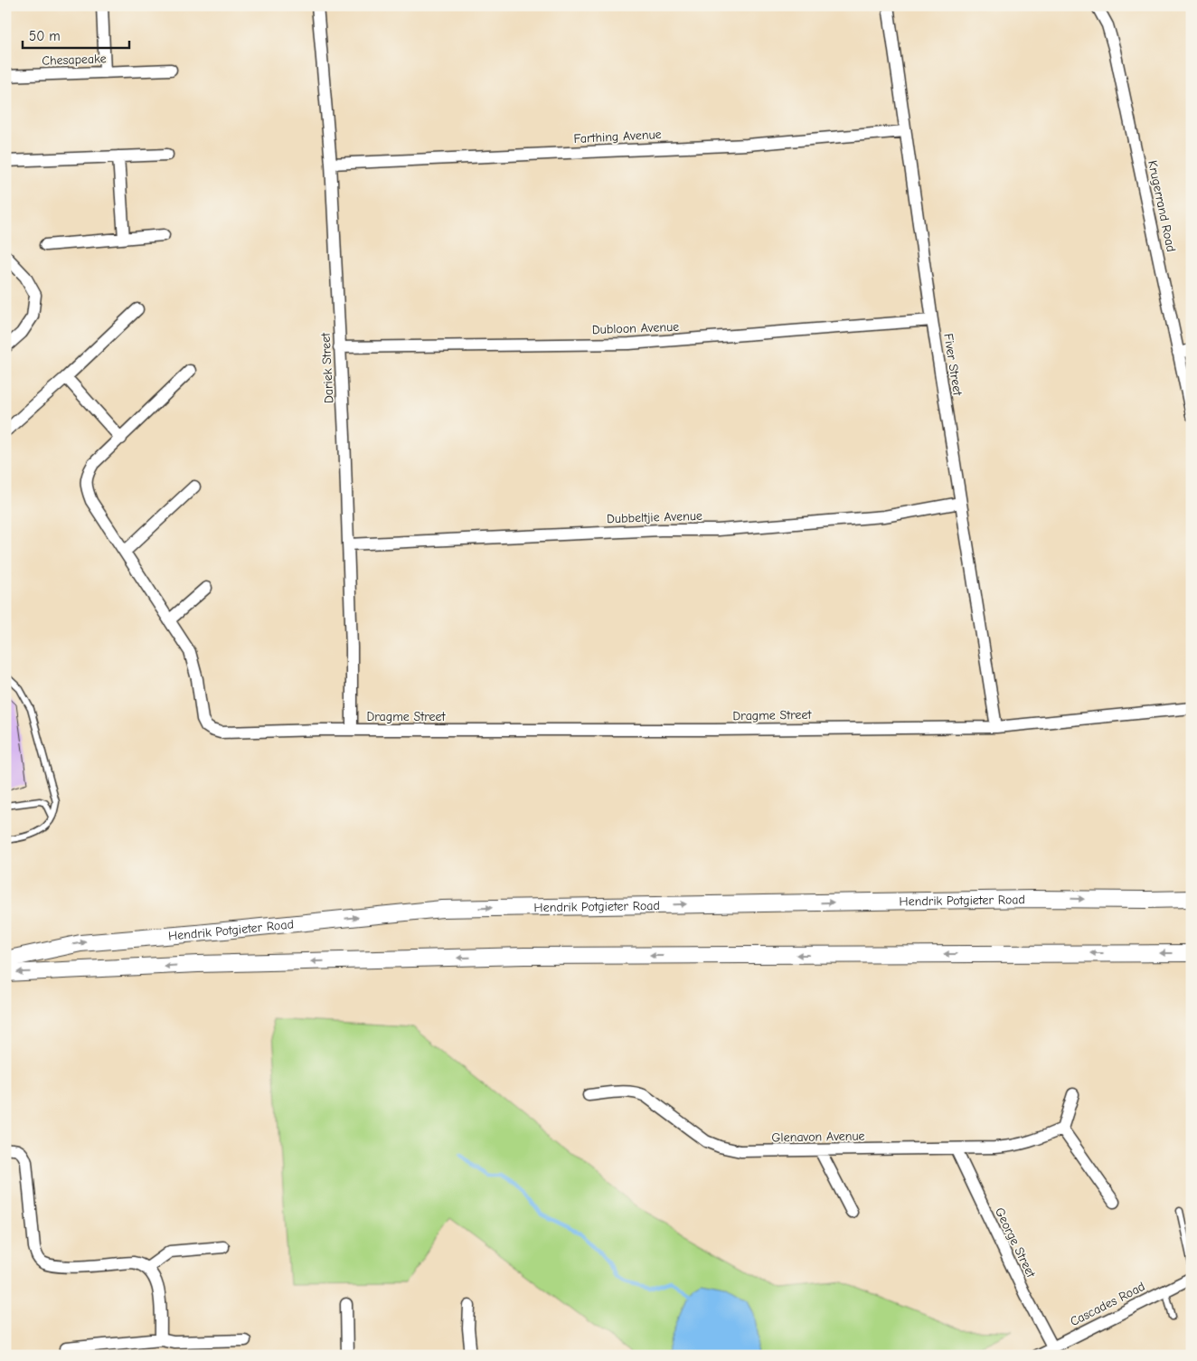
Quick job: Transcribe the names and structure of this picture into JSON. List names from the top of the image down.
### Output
{
  "streets": {
    "main road": ["Hendrik Potgieter Road"],
    "street": [
      "Chesapeake",
      "Farthing Avenue",
      "Krugerrand Road",
      "Dubloon Avenue",
      "Fiver Street",
      "Dariek Street",
      "Dubbeltjie Avenue",
      "Dragme Street",
      "Glenavon Avenue",
      "George Street",
      "Cascades Road"
    ]
  },
  "crossings": [
    ["Farthing Avenue", "Fiver Street"],
    ["Farthing Avenue", "Dariek Street"],
    ["Dubloon Avenue", "Fiver Street"],
    ["Dubloon Avenue", "Dariek Street"],
    ["Fiver Street", "Dubbeltjie Avenue"],
    ["Fiver Street", "Dragme Street"],
    ["Dariek Street", "Dubbeltjie Avenue"],
    ["Dariek Street", "Dragme Street"],
    ["Glenavon Avenue", "George Street"],
    ["George Street", "Cascades Road"]
  ],
  "scale_bar": "50 m"
}
